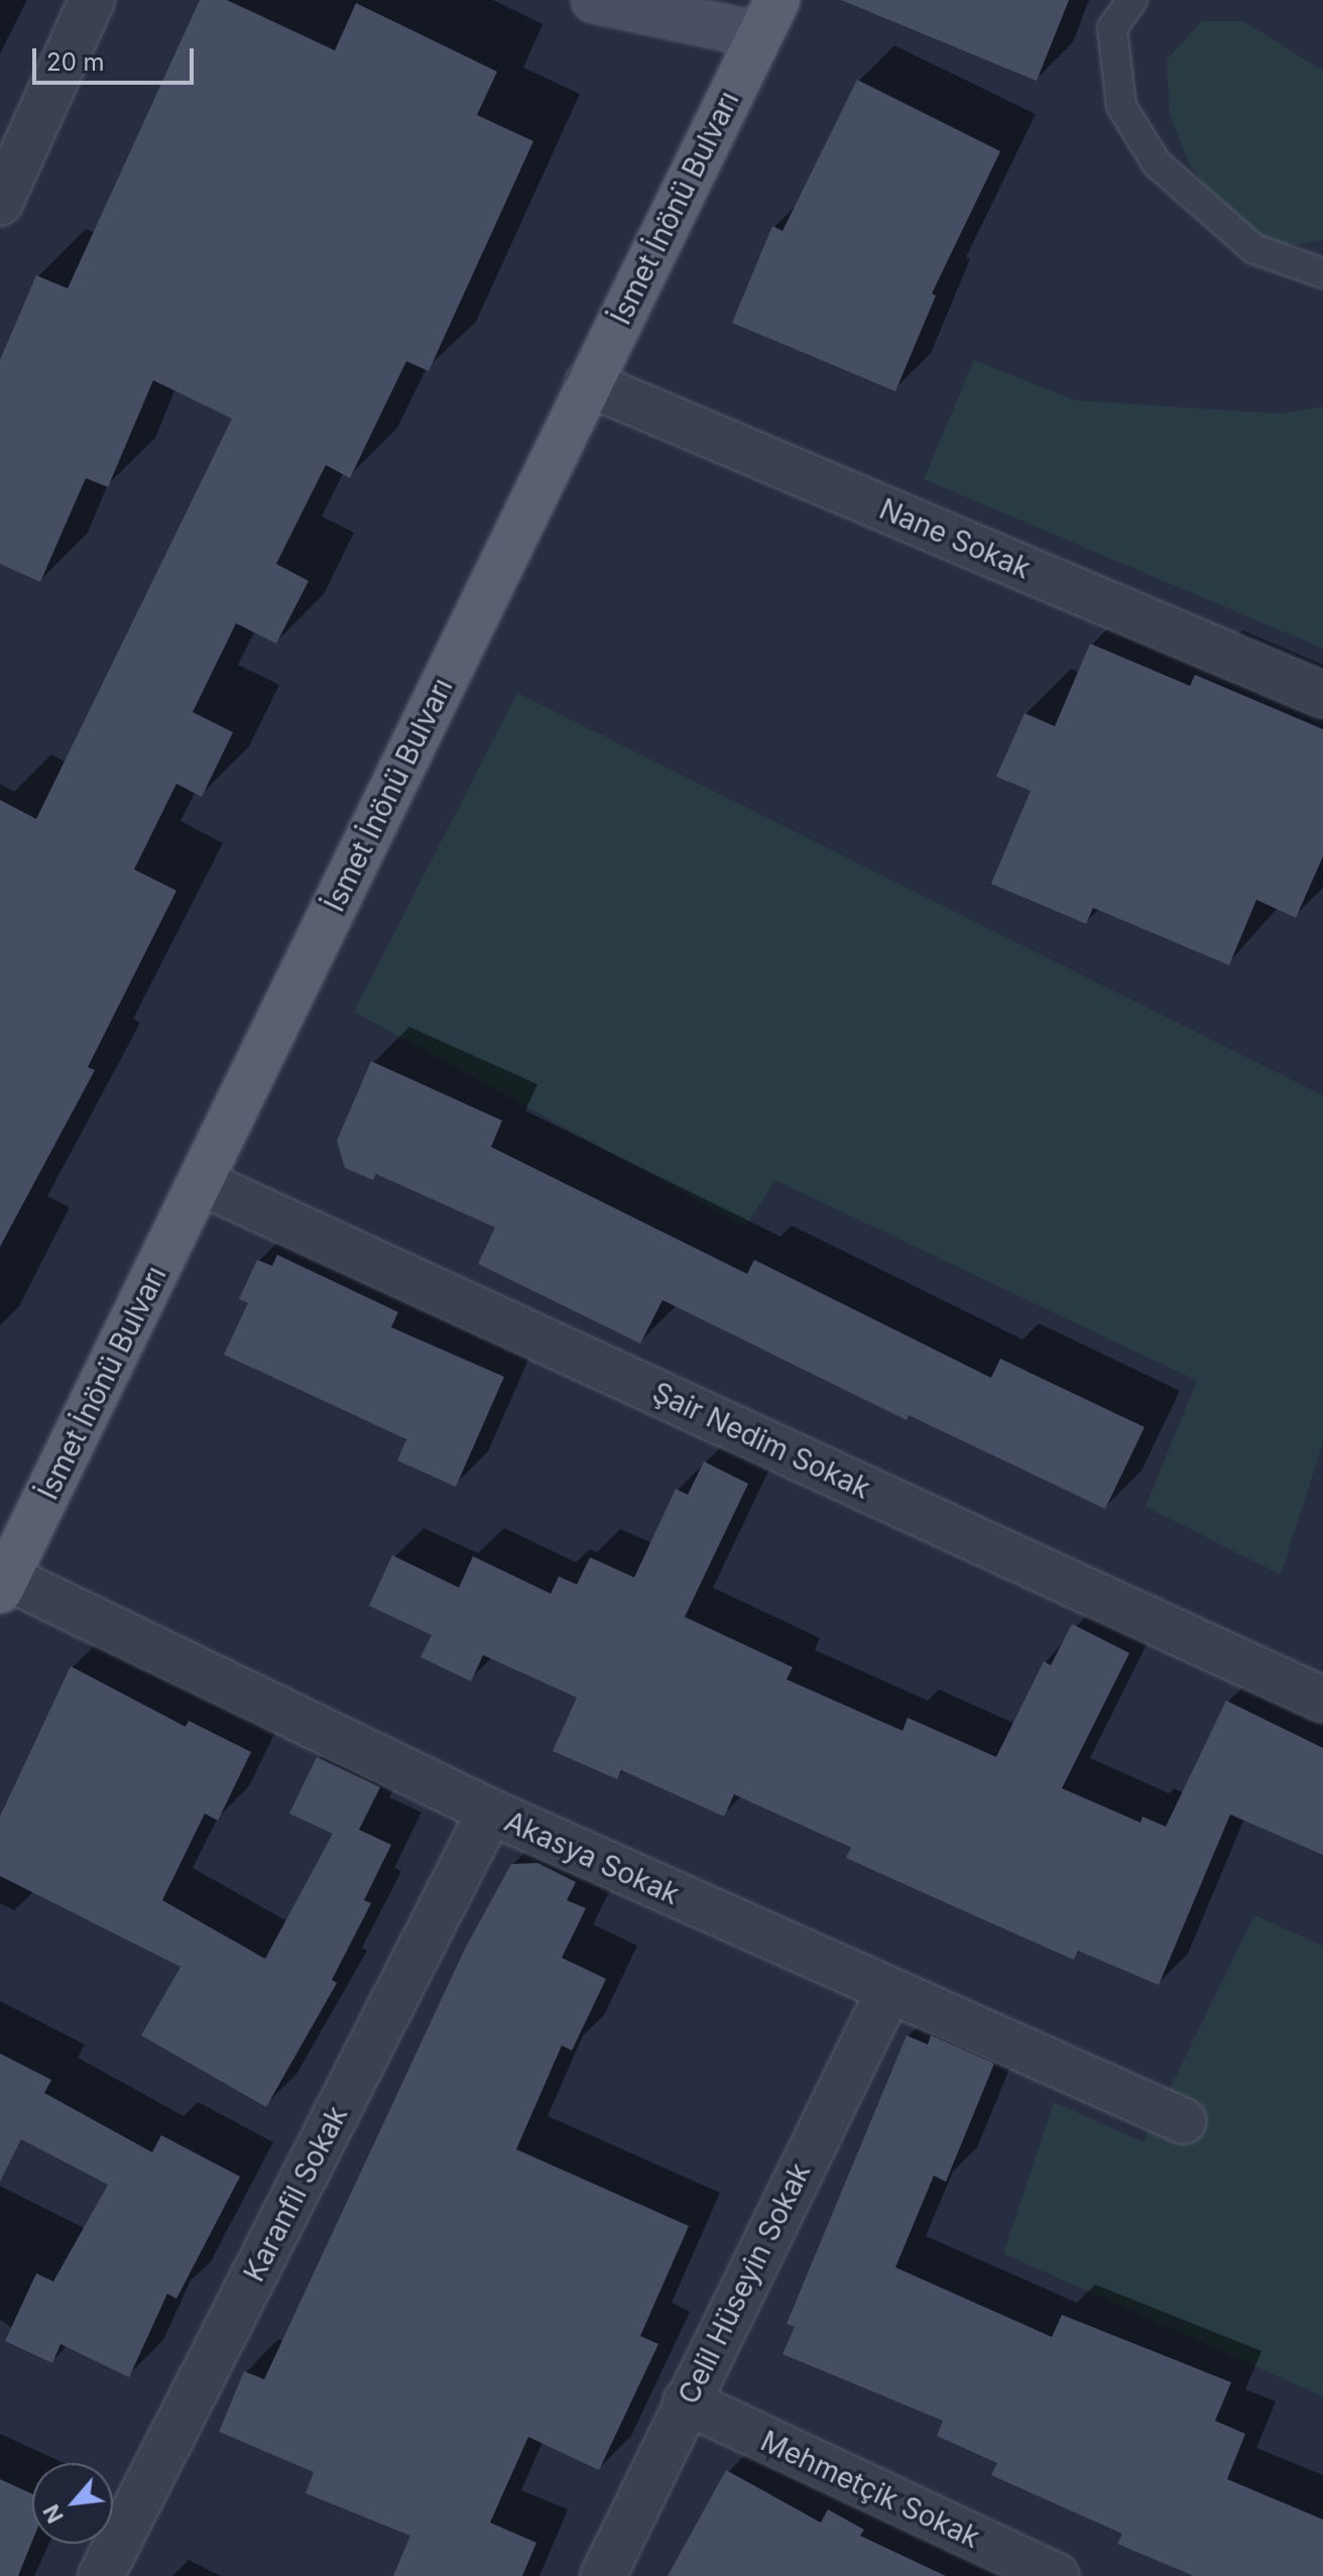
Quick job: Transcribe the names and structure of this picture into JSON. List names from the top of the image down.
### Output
{
  "streets": {
    "main road": ["İsmet İnönü Bulvarı"],
    "street": [
      "Nane Sokak",
      "Şair Nedim Sokak",
      "Akasya Sokak",
      "Karanfil Sokak",
      "Celil Hüseyin Sokak",
      "Mehmetçik Sokak"
    ]
  },
  "crossings": [
    ["İsmet İnönü Bulvarı", "Nane Sokak"],
    ["İsmet İnönü Bulvarı", "Şair Nedim Sokak"],
    ["İsmet İnönü Bulvarı", "Akasya Sokak"],
    ["Akasya Sokak", "Karanfil Sokak"],
    ["Akasya Sokak", "Celil Hüseyin Sokak"],
    ["Celil Hüseyin Sokak", "Mehmetçik Sokak"]
  ],
  "scale_bar": "20 m",
  "north": "bottom left"
}
